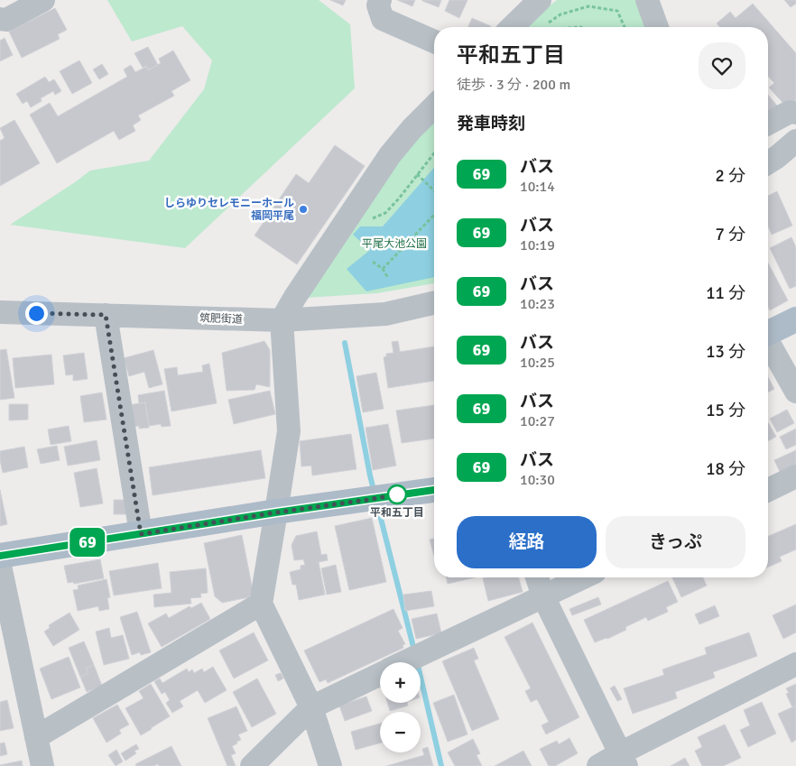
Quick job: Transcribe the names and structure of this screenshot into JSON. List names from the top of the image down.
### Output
{
  "streets": {
    "street": ["筑肥街道"]
  },
  "parks": ["平尾大池公園"],
  "places": ["しらゆりセレモニーホール 福岡平尾", "平和五丁目"],
  "lines": ["bus line 69"],
  "page": {
    "on_map": "69",
    "heading": [
      ["平和五丁目", "徒歩 · 3 分 · 200 m"],
      "発車時刻"
    ],
    "list": [
      {
        "mark": "69",
        "name": "バス",
        "note": "10:14",
        "value": "2 分"
      },
      {
        "mark": "69",
        "name": "バス",
        "note": "10:19",
        "value": "7 分"
      },
      {
        "mark": "69",
        "name": "バス",
        "note": "10:23",
        "value": "11 分"
      },
      {
        "mark": "69",
        "name": "バス",
        "note": "10:25",
        "value": "13 分"
      },
      {
        "mark": "69",
        "name": "バス",
        "note": "10:27",
        "value": "15 分"
      },
      {
        "mark": "69",
        "name": "バス",
        "note": "10:30",
        "value": "18 分"
      }
    ],
    "buttons": ["経路", "きっぷ"],
    "map_buttons": ["+", "−"]
  }
}
